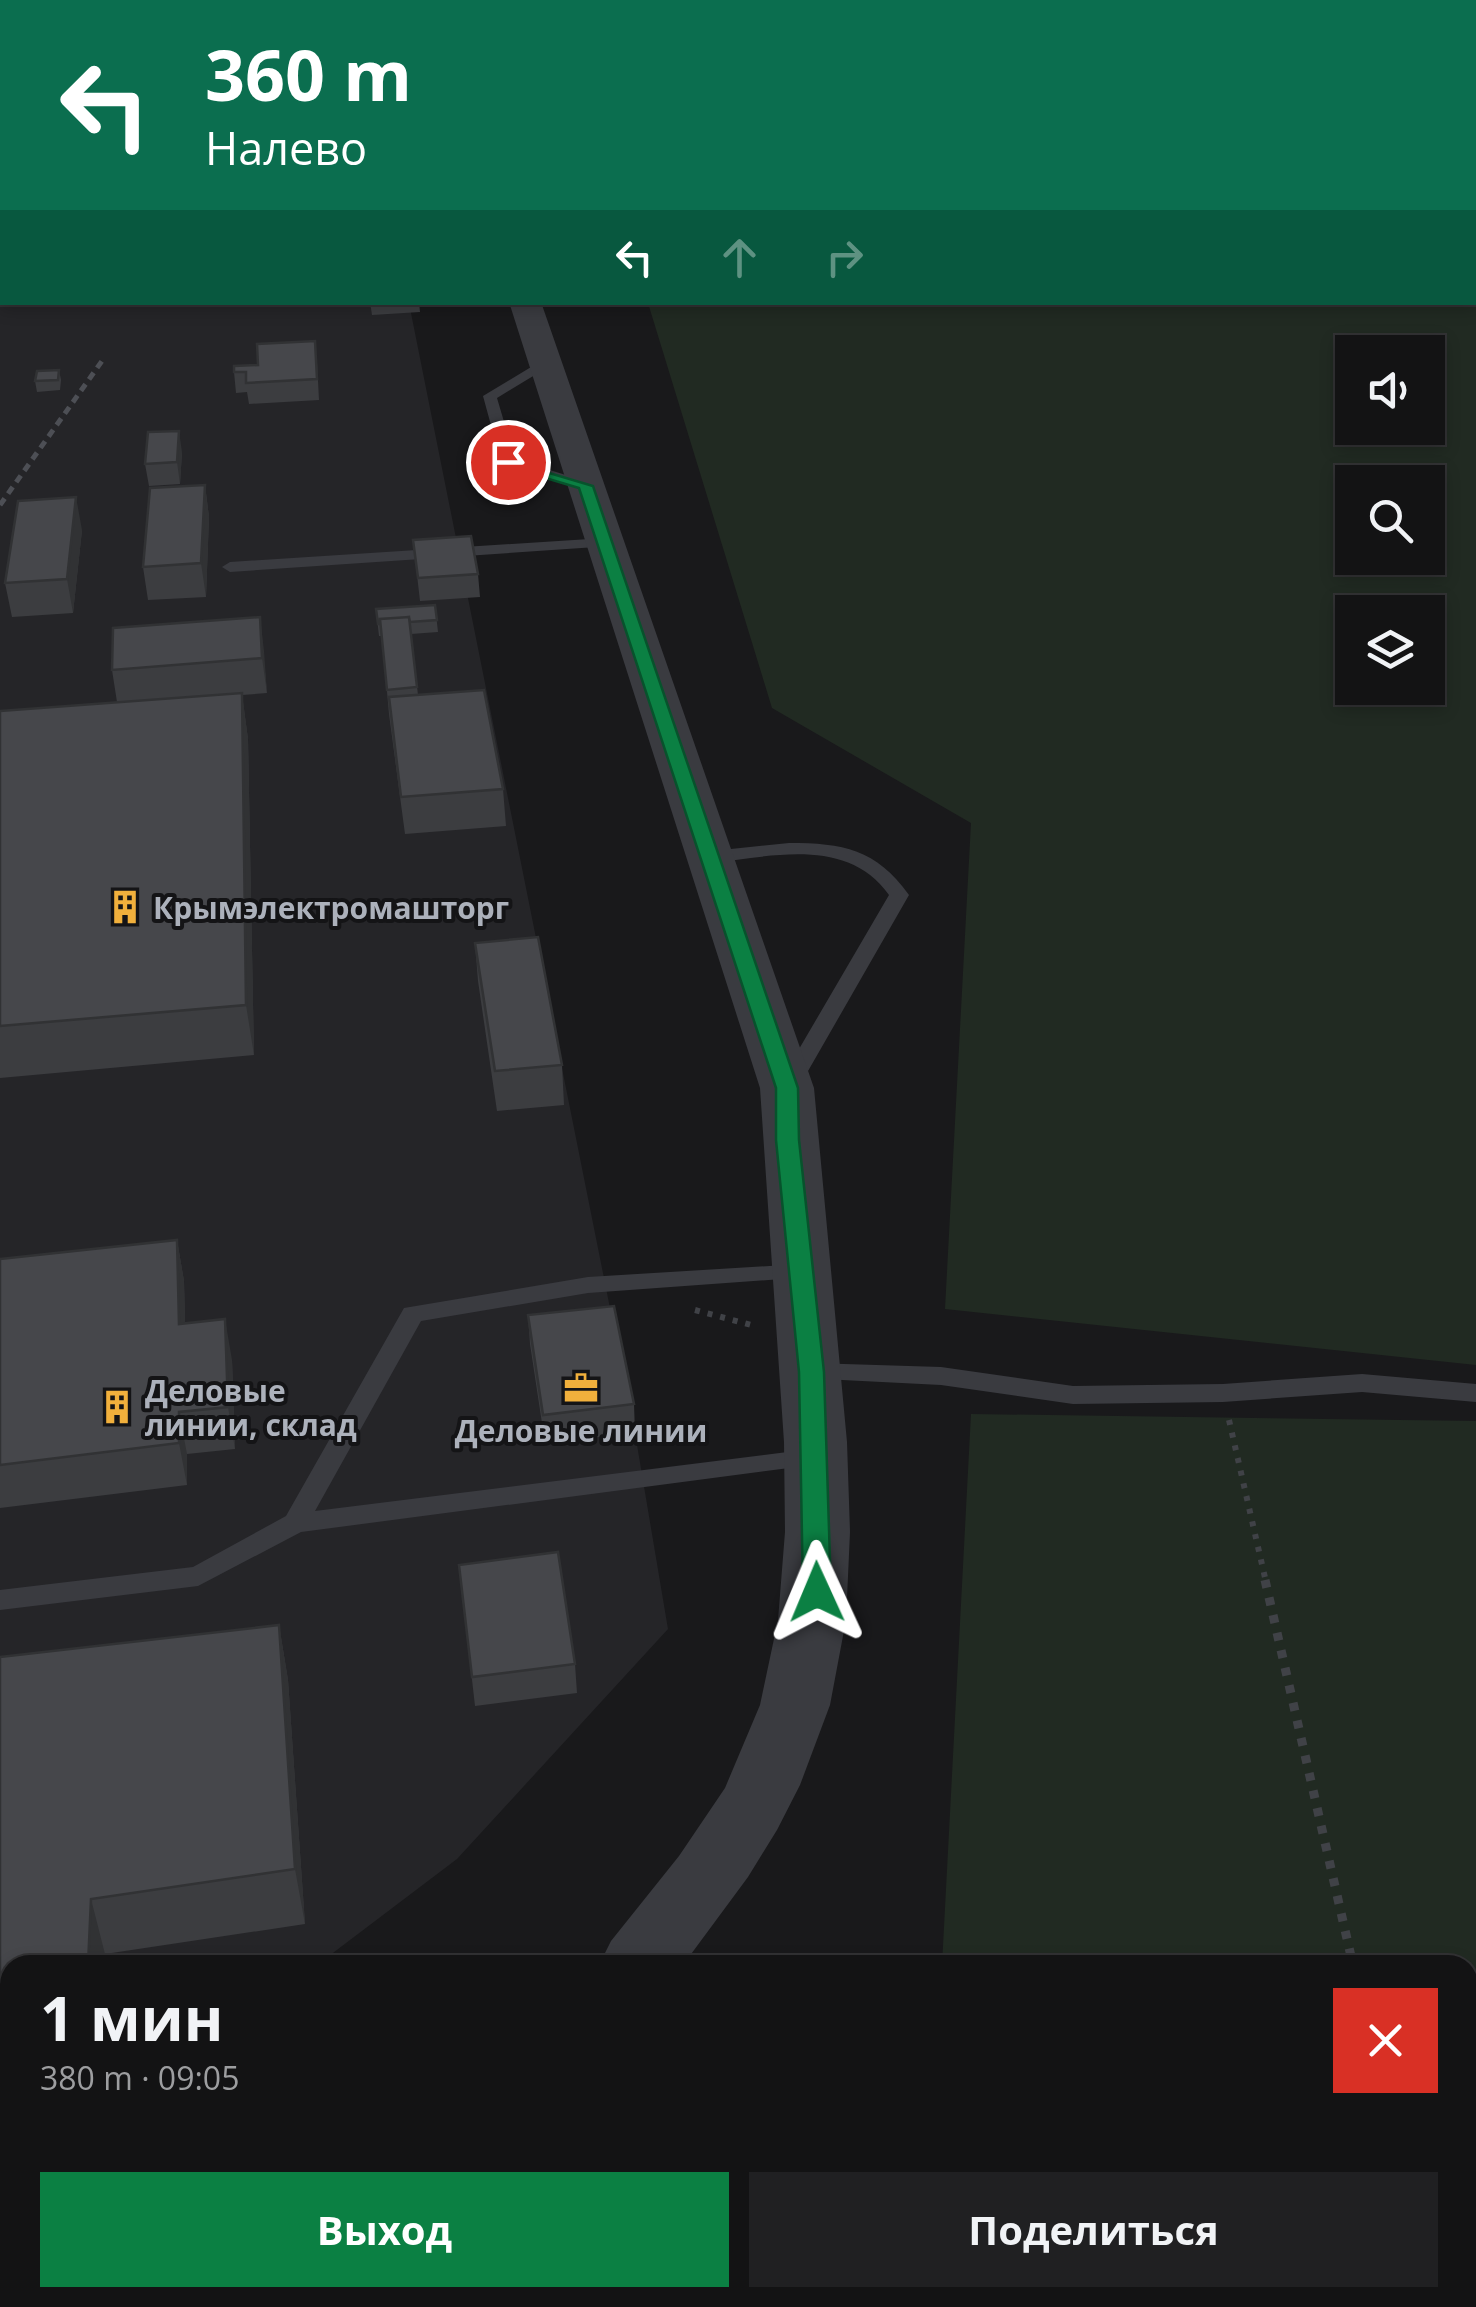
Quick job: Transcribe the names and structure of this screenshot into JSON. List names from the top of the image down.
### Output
{
  "places": {
    "building": ["Крымэлектромашторг", "Деловые линии, склад"],
    "office": ["Деловые линии"]
  },
  "page": {
    "turn": ["360 m", "Налево"],
    "heading": ["1 мин", "380 m · 09:05"],
    "buttons": ["Выход", "Поделиться"]
  }
}
